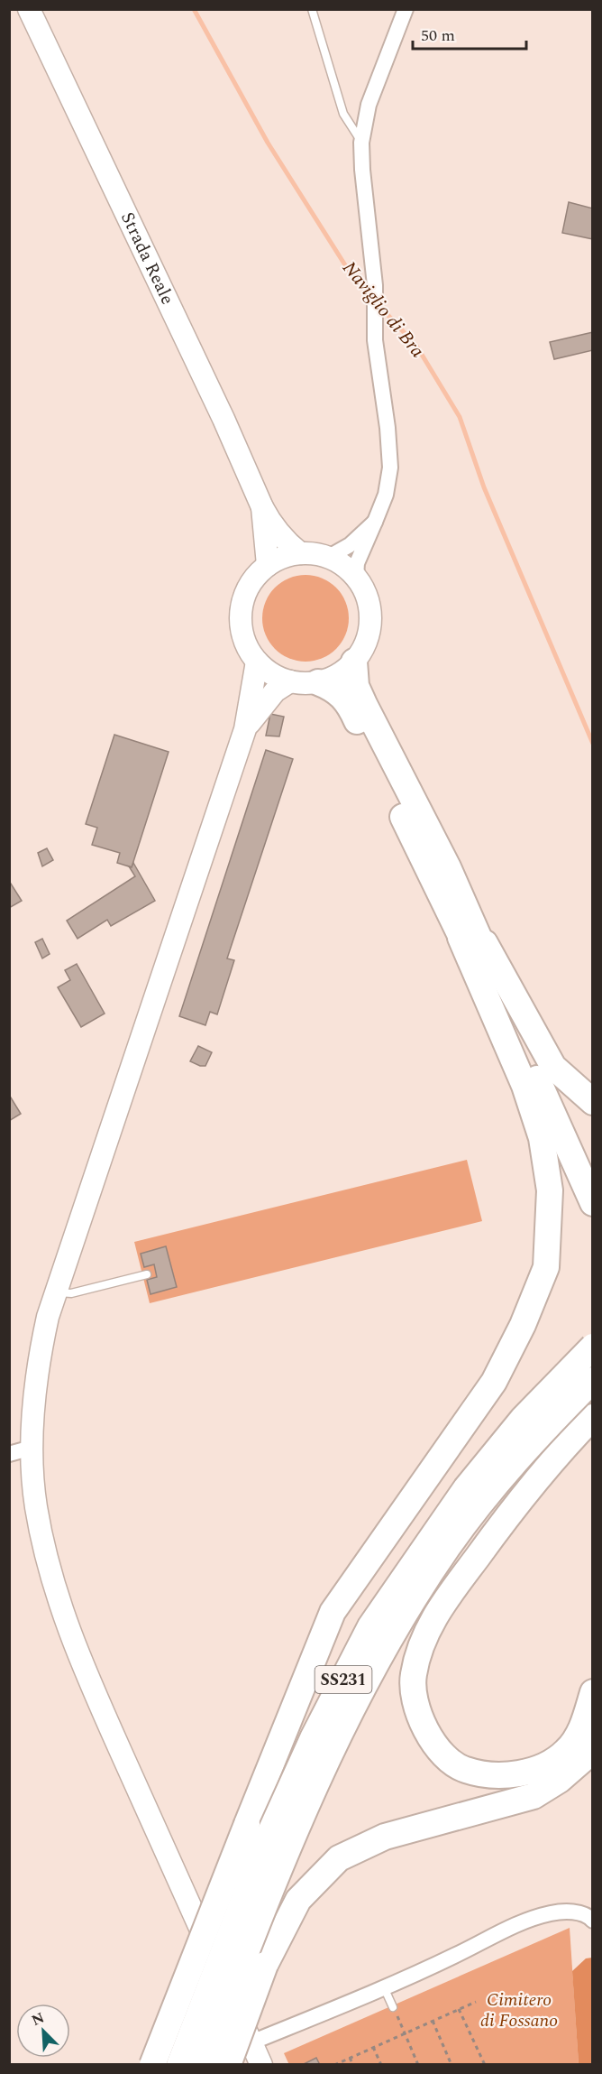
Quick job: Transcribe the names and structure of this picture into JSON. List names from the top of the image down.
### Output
{
  "streets": {
    "highway": ["SS231"],
    "main road": ["Strada Reale"]
  },
  "water": ["Naviglio di Bra"],
  "parks": ["Cimitero di Fossano"],
  "scale_bar": "50 m",
  "north": "top left"
}
